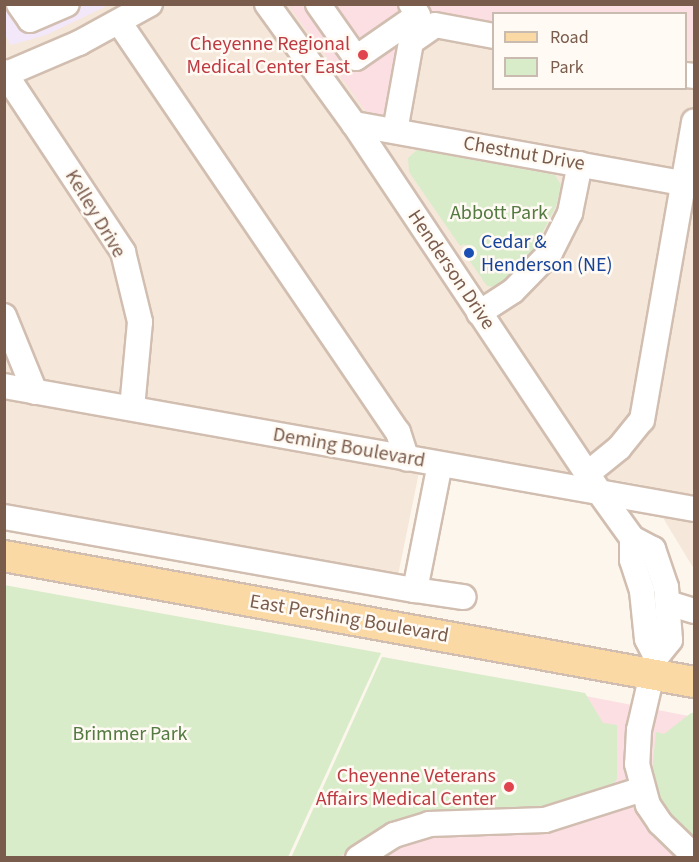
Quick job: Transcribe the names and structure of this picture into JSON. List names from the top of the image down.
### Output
{
  "streets": {
    "main road": ["East Pershing Boulevard"],
    "street": [
      "Chestnut Drive",
      "Kelley Drive",
      "Henderson Drive",
      "Deming Boulevard"
    ]
  },
  "crossings": [
    ["Chestnut Drive", "Henderson Drive"],
    ["Kelley Drive", "Deming Boulevard"],
    ["Henderson Drive", "Deming Boulevard"],
    ["Henderson Drive", "East Pershing Boulevard"]
  ],
  "parks": ["Abbott Park", "Brimmer Park"],
  "places": ["Cheyenne Regional Medical Center East", "Cedar & Henderson (NE)", "Cheyenne Veterans Affairs Medical Center"],
  "legend": ["Road", "Park"]
}
